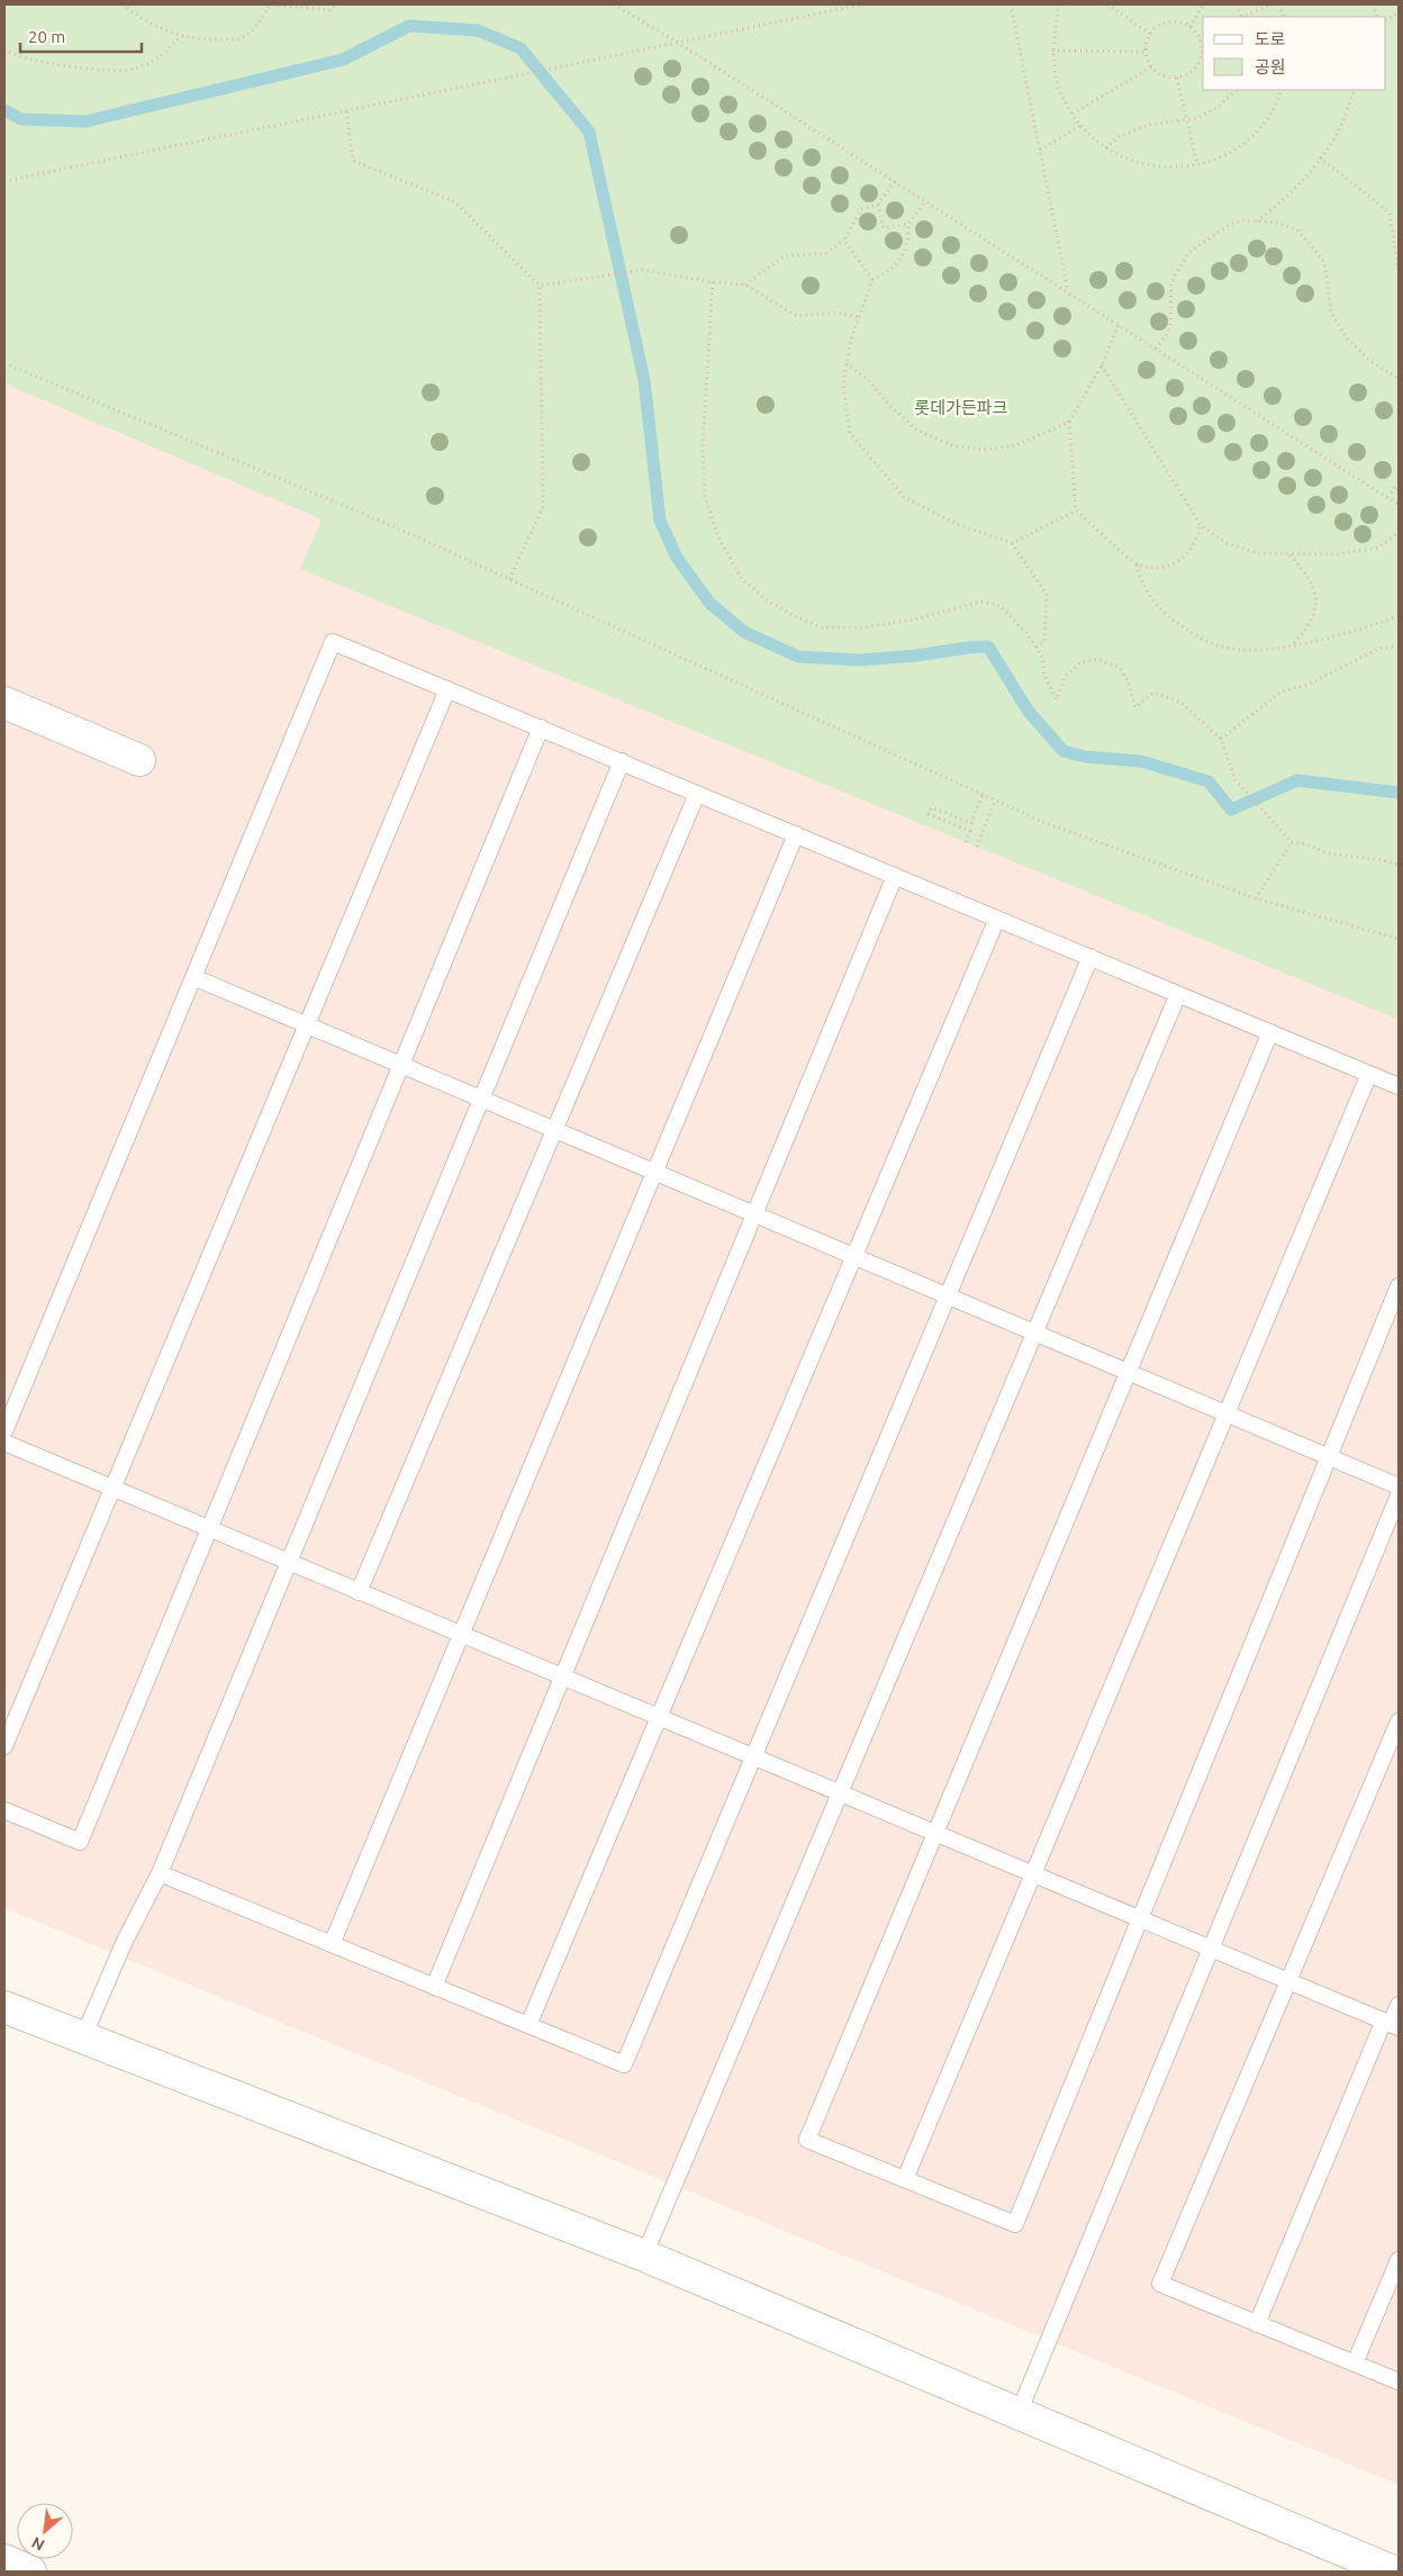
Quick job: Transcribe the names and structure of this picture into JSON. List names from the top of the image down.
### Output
{
  "parks": ["롯데가든파크"],
  "legend": ["도로", "공원"],
  "scale_bar": "20 m",
  "north": "bottom left"
}
